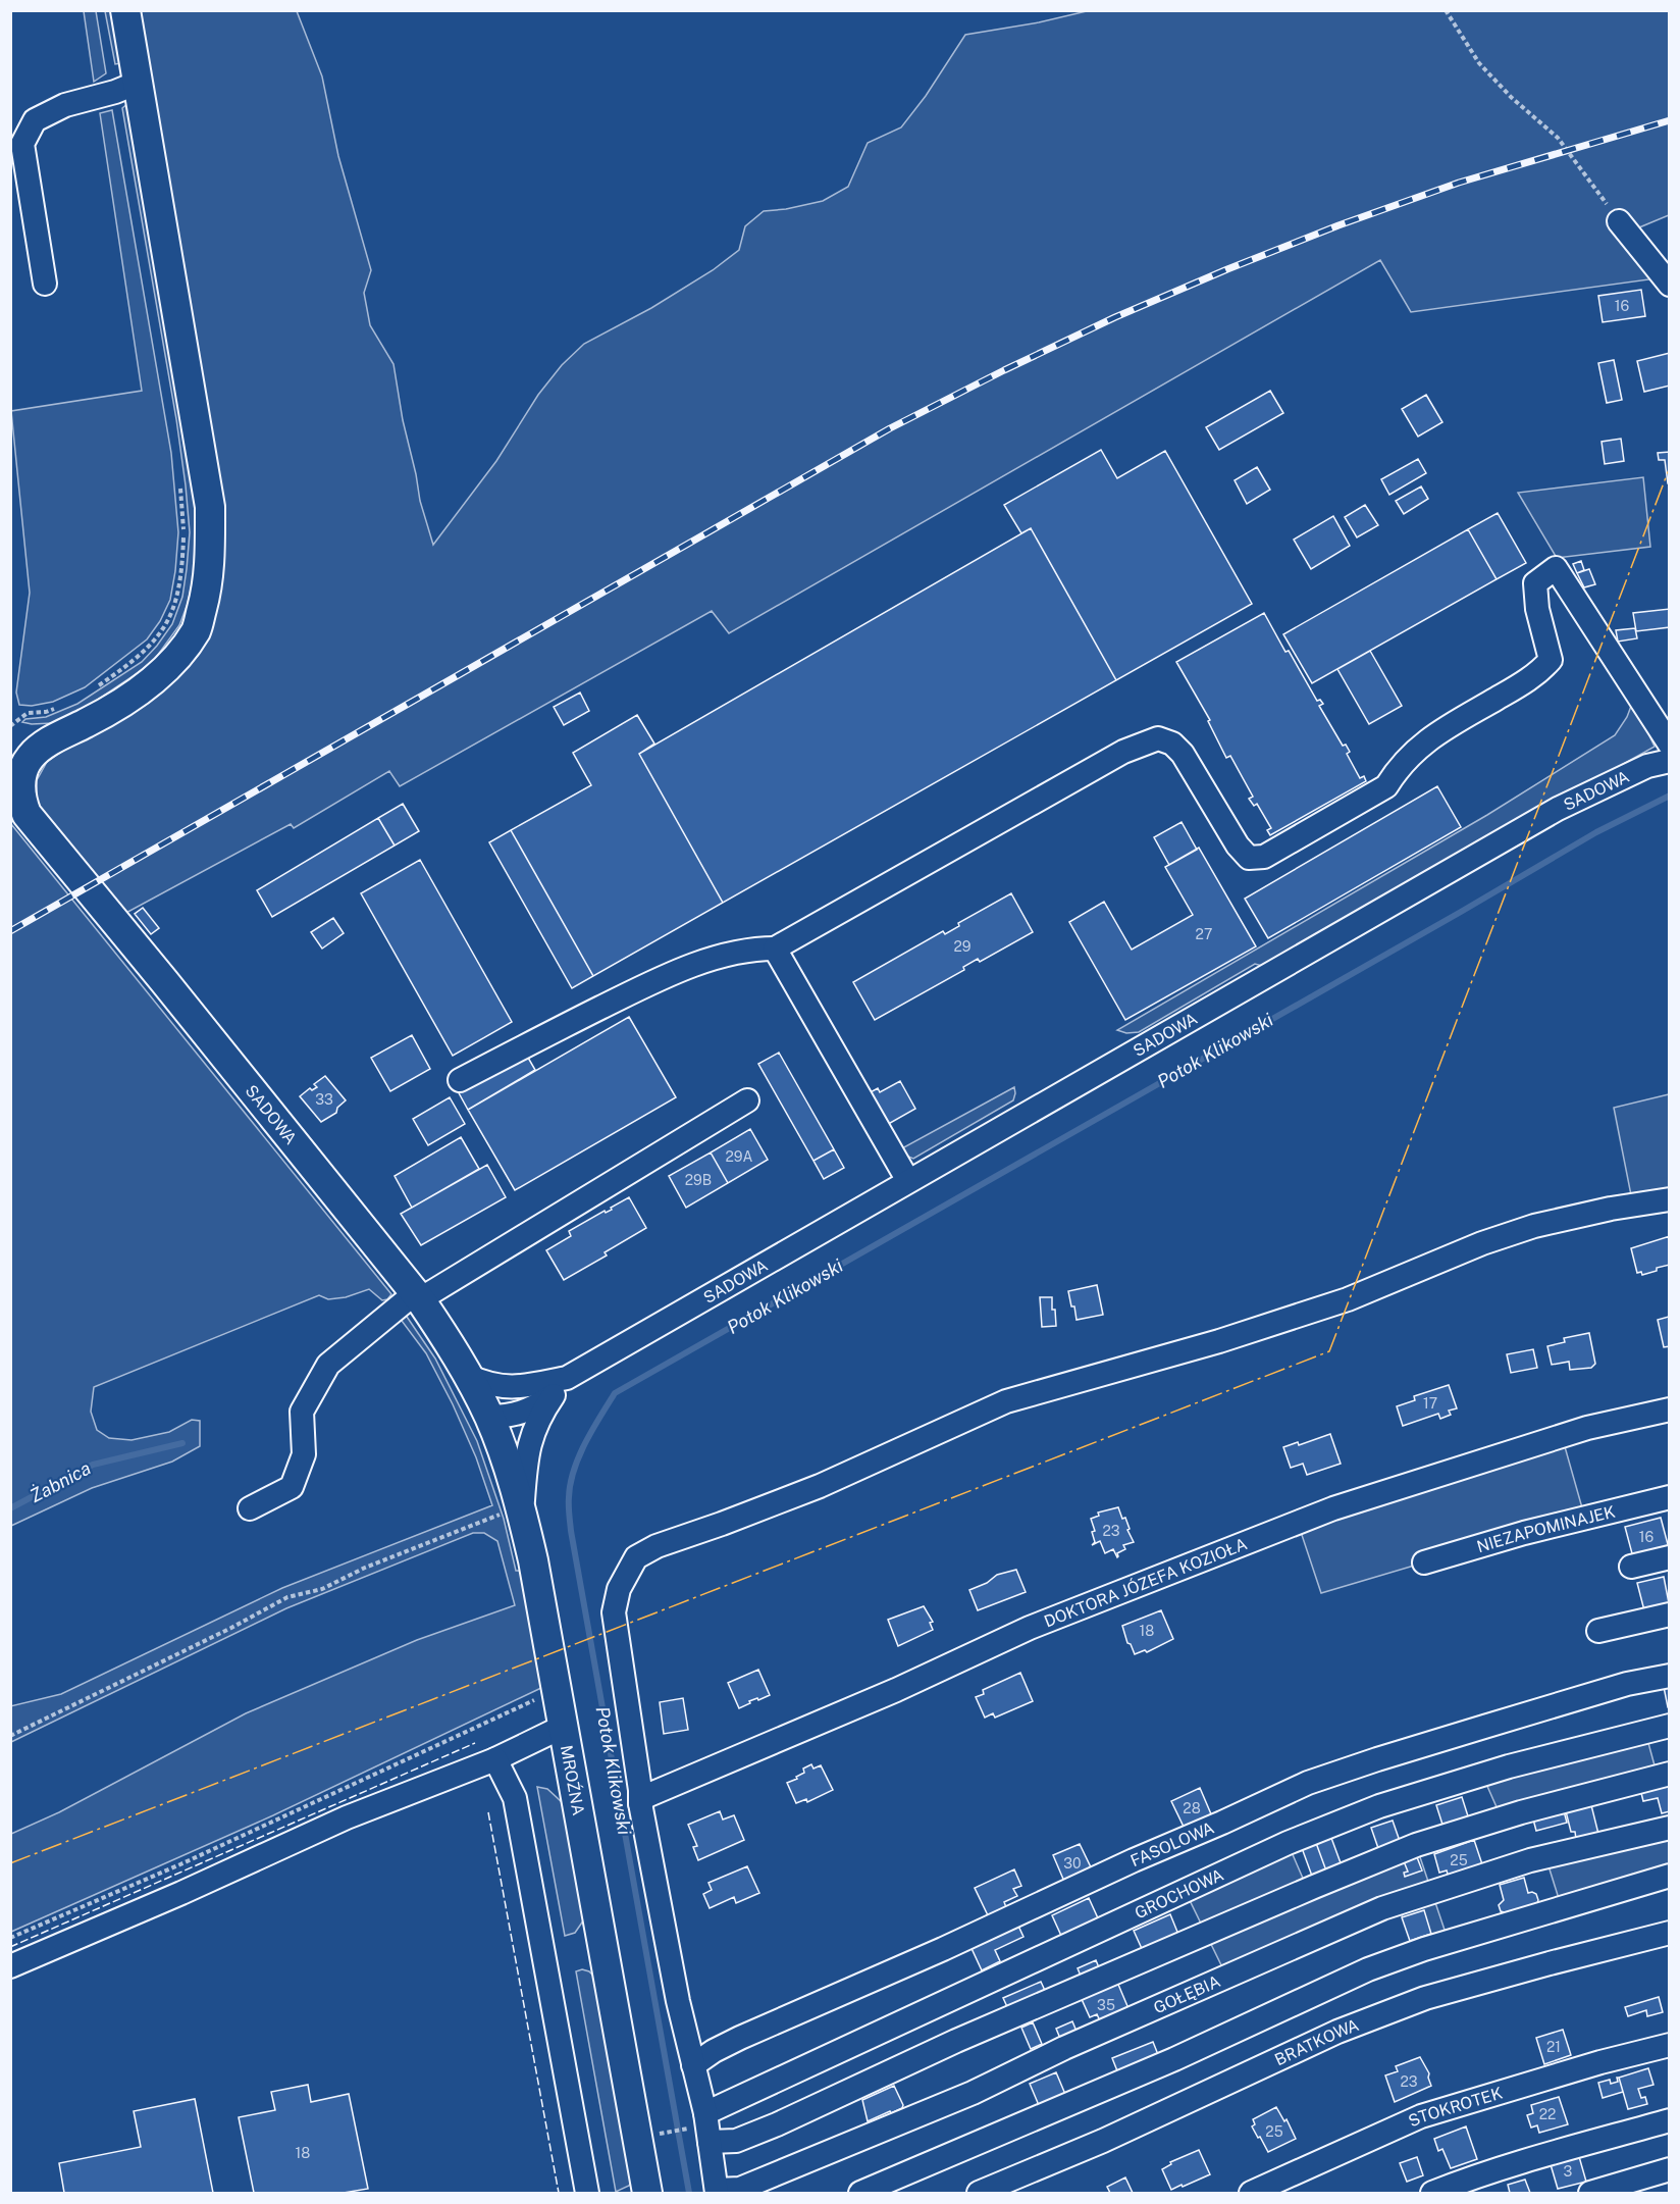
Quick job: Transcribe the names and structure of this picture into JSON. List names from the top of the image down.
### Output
{
  "streets": {
    "main road": ["SADOWA", "MROŹNA"],
    "street": [
      "NIEZAPOMINAJEK",
      "DOKTORA JÓZEFA KOZIOŁA",
      "FASOLOWA",
      "GROCHOWA",
      "GOŁĘBIA",
      "BRATKOWA",
      "STOKROTEK"
    ]
  },
  "crossings": [
    ["SADOWA", "MROŹNA"]
  ],
  "water": ["Potok Klikowski", "Żabnica"],
  "house_numbers": [
    "16",
    "27",
    "29",
    "33",
    "29A",
    "29B",
    "17",
    "23",
    "16",
    "18",
    "28",
    "25",
    "30",
    "35",
    "21",
    "23",
    "22",
    "25",
    "18",
    "3"
  ]
}
